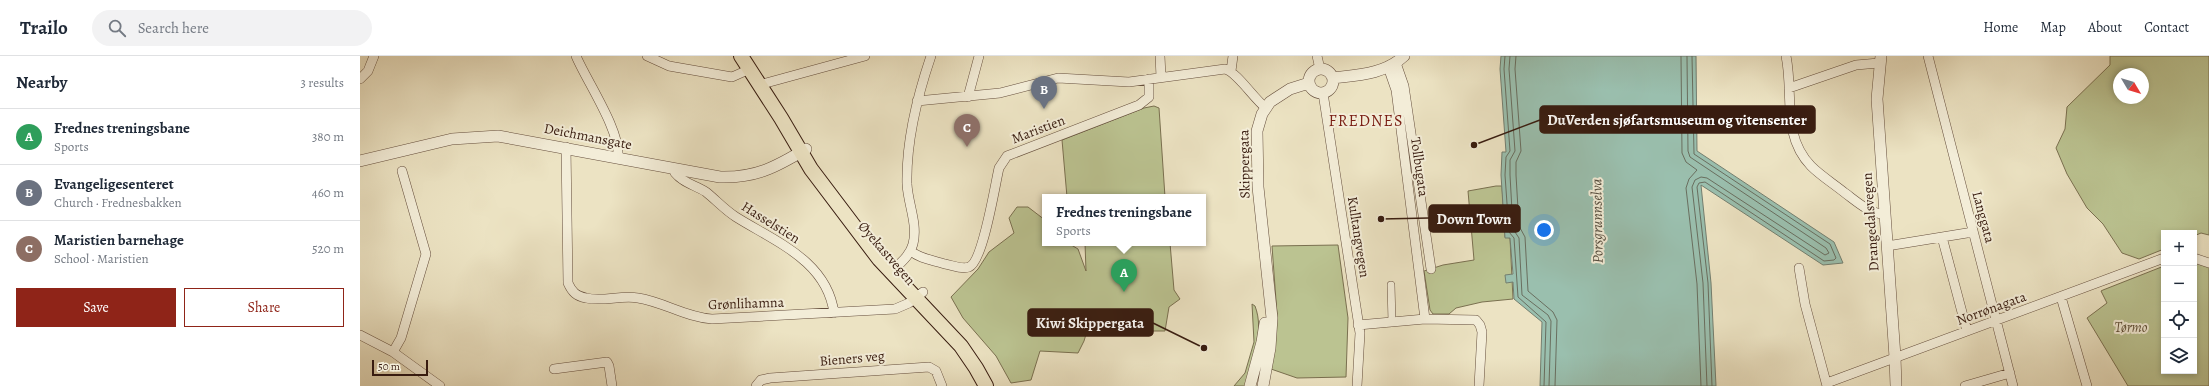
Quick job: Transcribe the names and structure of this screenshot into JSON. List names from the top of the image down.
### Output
{
  "streets": {
    "main road": ["Øyekastvegen"],
    "street": [
      "Maristien",
      "Deichmansgate",
      "Skippergata",
      "Tollbugata",
      "Langgata",
      "Hasselstien",
      "Drangedalsvegen",
      "Kulltangvegen",
      "Grønlihamna",
      "Norrønagata",
      "Bieners veg"
    ]
  },
  "crossings": [
    ["Deichmansgate", "Hasselstien"],
    ["Deichmansgate", "Øyekastvegen"],
    ["Deichmansgate", "Grønlihamna"],
    ["Skippergata", "Kulltangvegen"],
    ["Langgata", "Norrønagata"],
    ["Hasselstien", "Grønlihamna"],
    ["Drangedalsvegen", "Norrønagata"],
    ["Øyekastvegen", "Grønlihamna"]
  ],
  "districts": ["FREDNES"],
  "water": ["Porsgrunnselva"],
  "parks": ["Tørmo"],
  "places": ["DuVerden sjøfartsmuseum og vitensenter", "Down Town", "Kiwi Skippergata"],
  "scale_bar": "50 m",
  "north": "bottom right",
  "page": {
    "header": "Trailo",
    "search": "Search here",
    "nav": [
      "Home",
      "Map",
      "About",
      "Contact"
    ],
    "heading": ["Nearby", "3 results"],
    "pins": ["B", "C", "A"],
    "list": [
      {
        "mark": "A",
        "name": "Frednes treningsbane",
        "note": "Sports",
        "value": "380 m"
      },
      {
        "mark": "B",
        "name": "Evangeligesenteret",
        "note": "Church · Frednesbakken",
        "value": "460 m"
      },
      {
        "mark": "C",
        "name": "Maristien barnehage",
        "note": "School · Maristien",
        "value": "520 m"
      }
    ],
    "popup": ["Frednes treningsbane", "Sports"],
    "map_buttons": ["+", "−"],
    "buttons": ["Save", "Share"],
    "scale": "50 m"
  }
}
